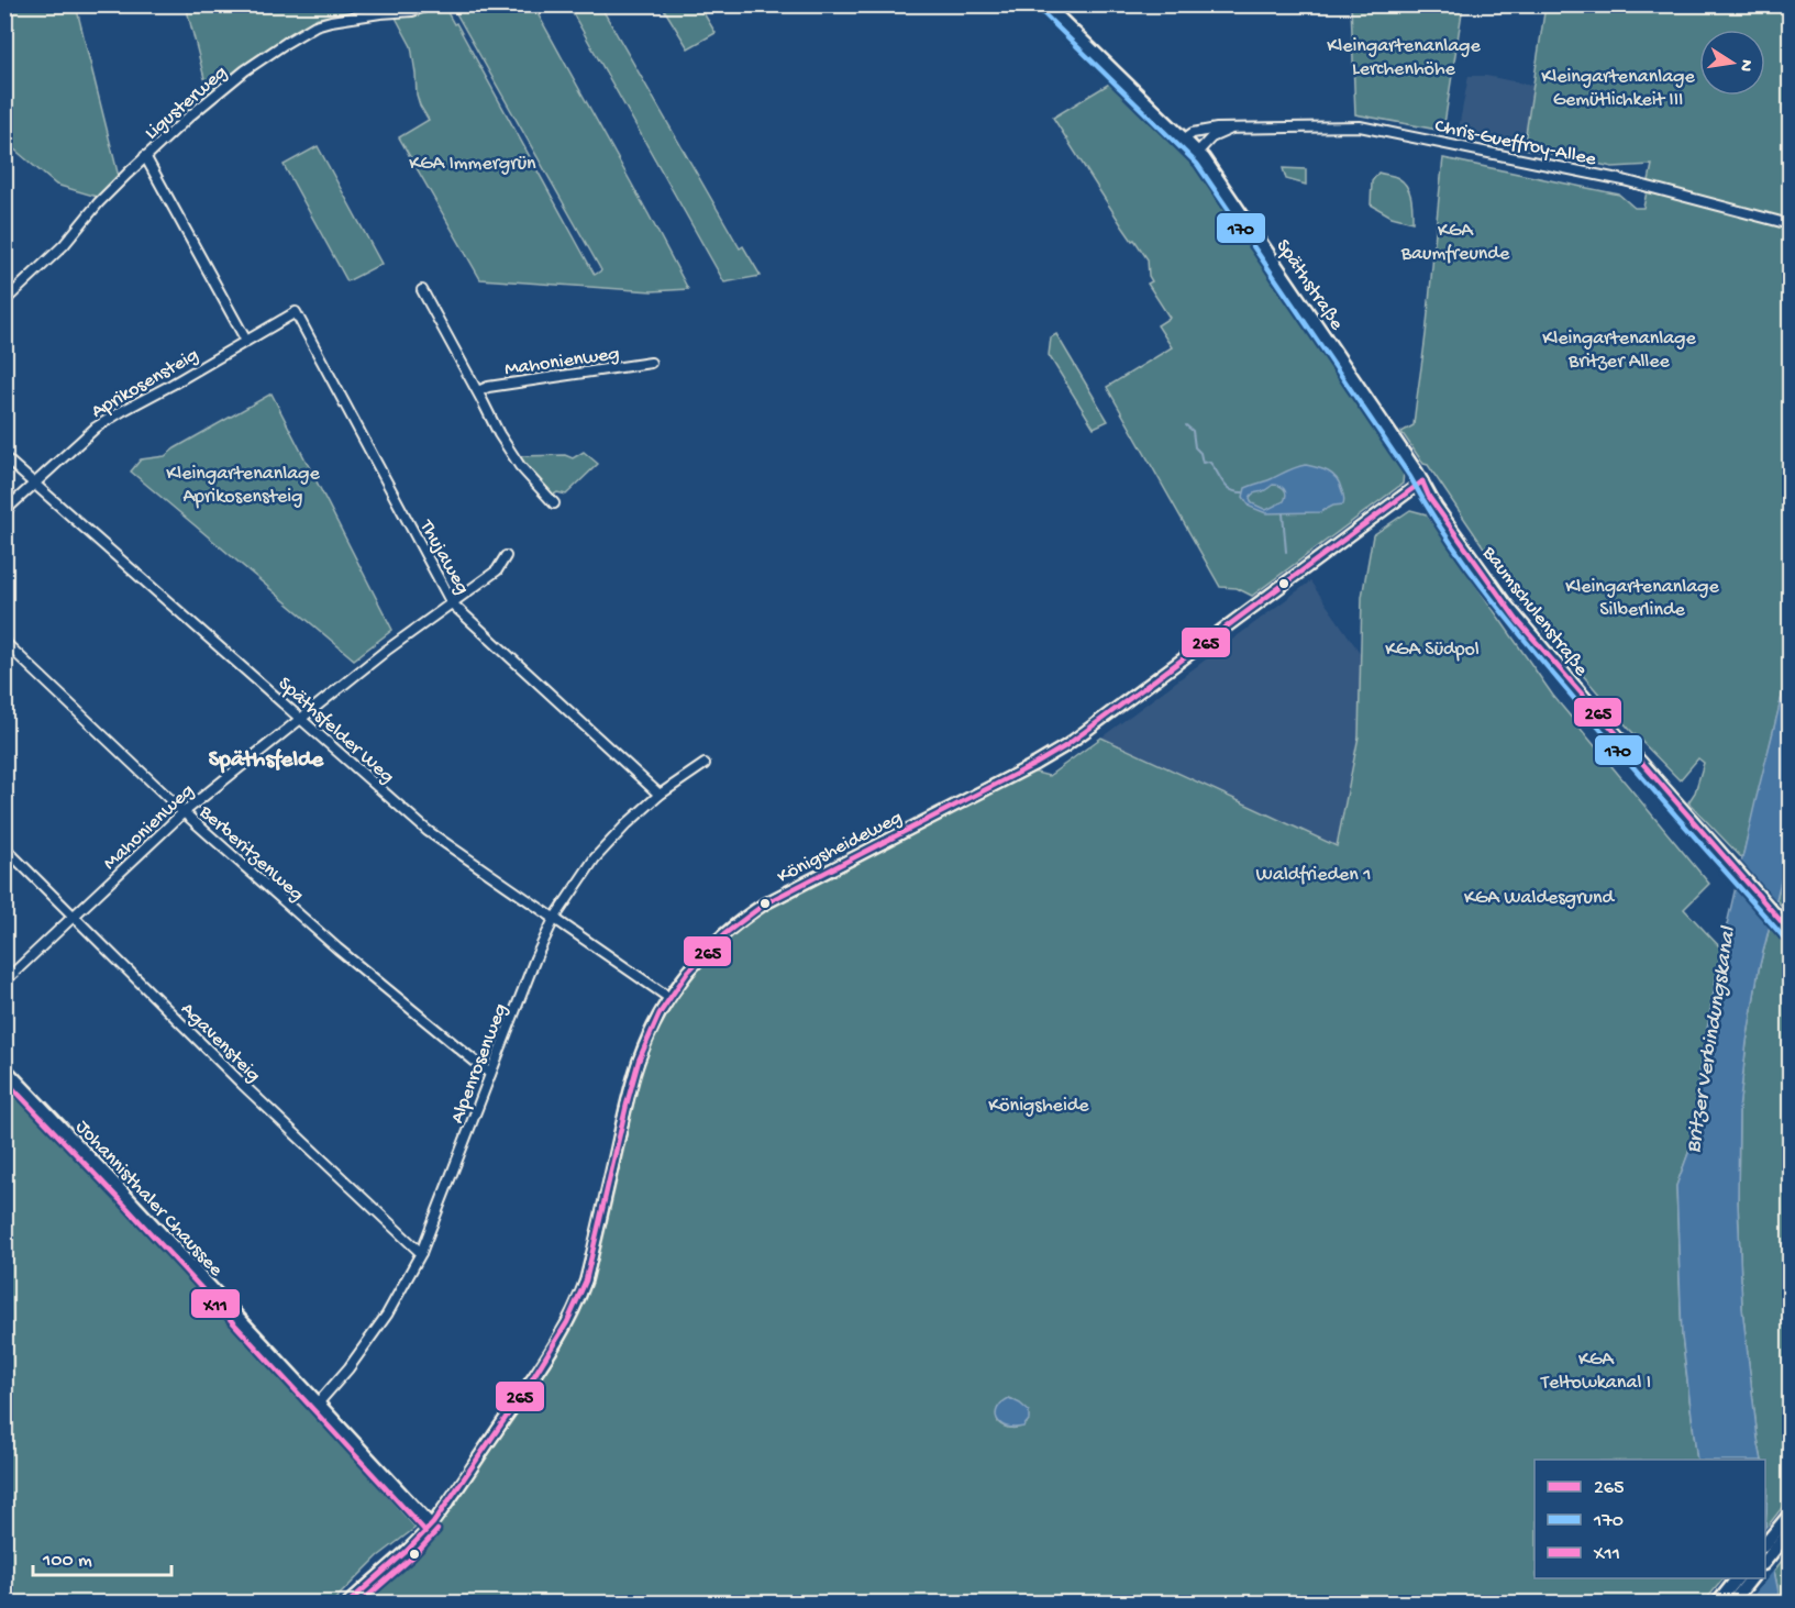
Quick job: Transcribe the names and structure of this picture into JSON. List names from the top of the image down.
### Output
{
  "streets": {
    "main road": ["Späthstraße", "Baumschulenstraße"],
    "street": [
      "Ligusterweg",
      "Chris-Gueffroy-Allee",
      "Mahonienweg",
      "Aprikosensteig",
      "Thujaweg",
      "Späthsfelder Weg",
      "Königsheideweg",
      "Berberitzenweg",
      "Agavensteig",
      "Alpenrosenweg",
      "Johannisthaler Chaussee"
    ]
  },
  "crossings": [
    ["Chris-Gueffroy-Allee", "Späthstraße"],
    ["Späthstraße", "Baumschulenstraße"],
    ["Späthstraße", "Königsheideweg"],
    ["Mahonienweg", "Thujaweg"],
    ["Mahonienweg", "Späthsfelder Weg"],
    ["Mahonienweg", "Berberitzenweg"],
    ["Mahonienweg", "Agavensteig"],
    ["Aprikosensteig", "Thujaweg"],
    ["Aprikosensteig", "Späthsfelder Weg"],
    ["Thujaweg", "Alpenrosenweg"],
    ["Baumschulenstraße", "Königsheideweg"],
    ["Späthsfelder Weg", "Königsheideweg"],
    ["Späthsfelder Weg", "Alpenrosenweg"],
    ["Königsheideweg", "Johannisthaler Chaussee"],
    ["Berberitzenweg", "Alpenrosenweg"],
    ["Agavensteig", "Alpenrosenweg"],
    ["Alpenrosenweg", "Johannisthaler Chaussee"]
  ],
  "districts": ["Späthsfelde"],
  "water": ["Britzer Verbindungskanal"],
  "parks": [
    "Kleingartenanlage Lerchenhöhe",
    "Kleingartenanlage Gemütlichkeit III",
    "KGA Immergrün",
    "KGA Baumfreunde",
    "Kleingartenanlage Britzer Allee",
    "Kleingartenanlage Aprikosensteig",
    "Kleingartenanlage Silberlinde",
    "KGA Südpol",
    "Waldfrieden 1",
    "KGA Waldesgrund",
    "Königsheide",
    "KGA Teltowkanal I"
  ],
  "lines": ["transit line 170", "transit line 265", "transit line X11"],
  "legend": ["265", "170", "X11"],
  "scale_bar": "100 m",
  "north": "right"
}
